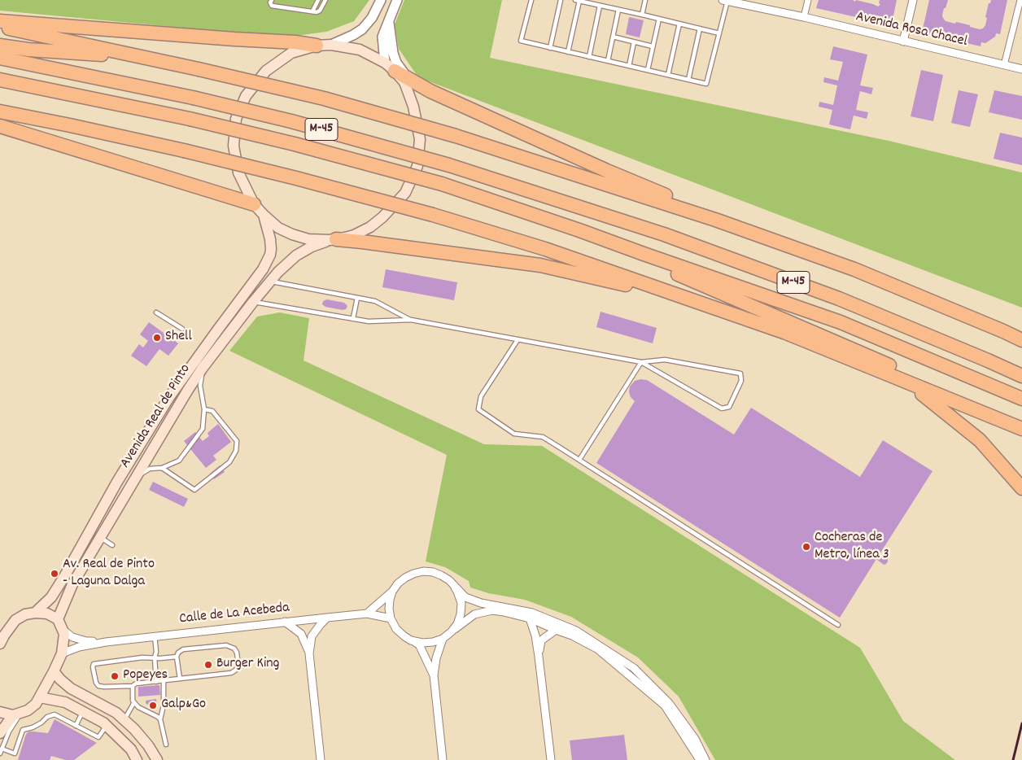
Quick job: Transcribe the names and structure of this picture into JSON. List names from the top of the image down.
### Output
{
  "streets": {
    "highway": ["M-45"],
    "main road": ["Avenida Real de Pinto"],
    "street": ["Avenida Rosa Chacel", "Calle de La Acebeda"]
  },
  "places": [
    "Shell",
    "Cocheras de Metro, línea 3",
    "Av. Real de Pinto - Laguna Dalga",
    "Burger King",
    "Popeyes",
    "Galp&Go"
  ]
}
